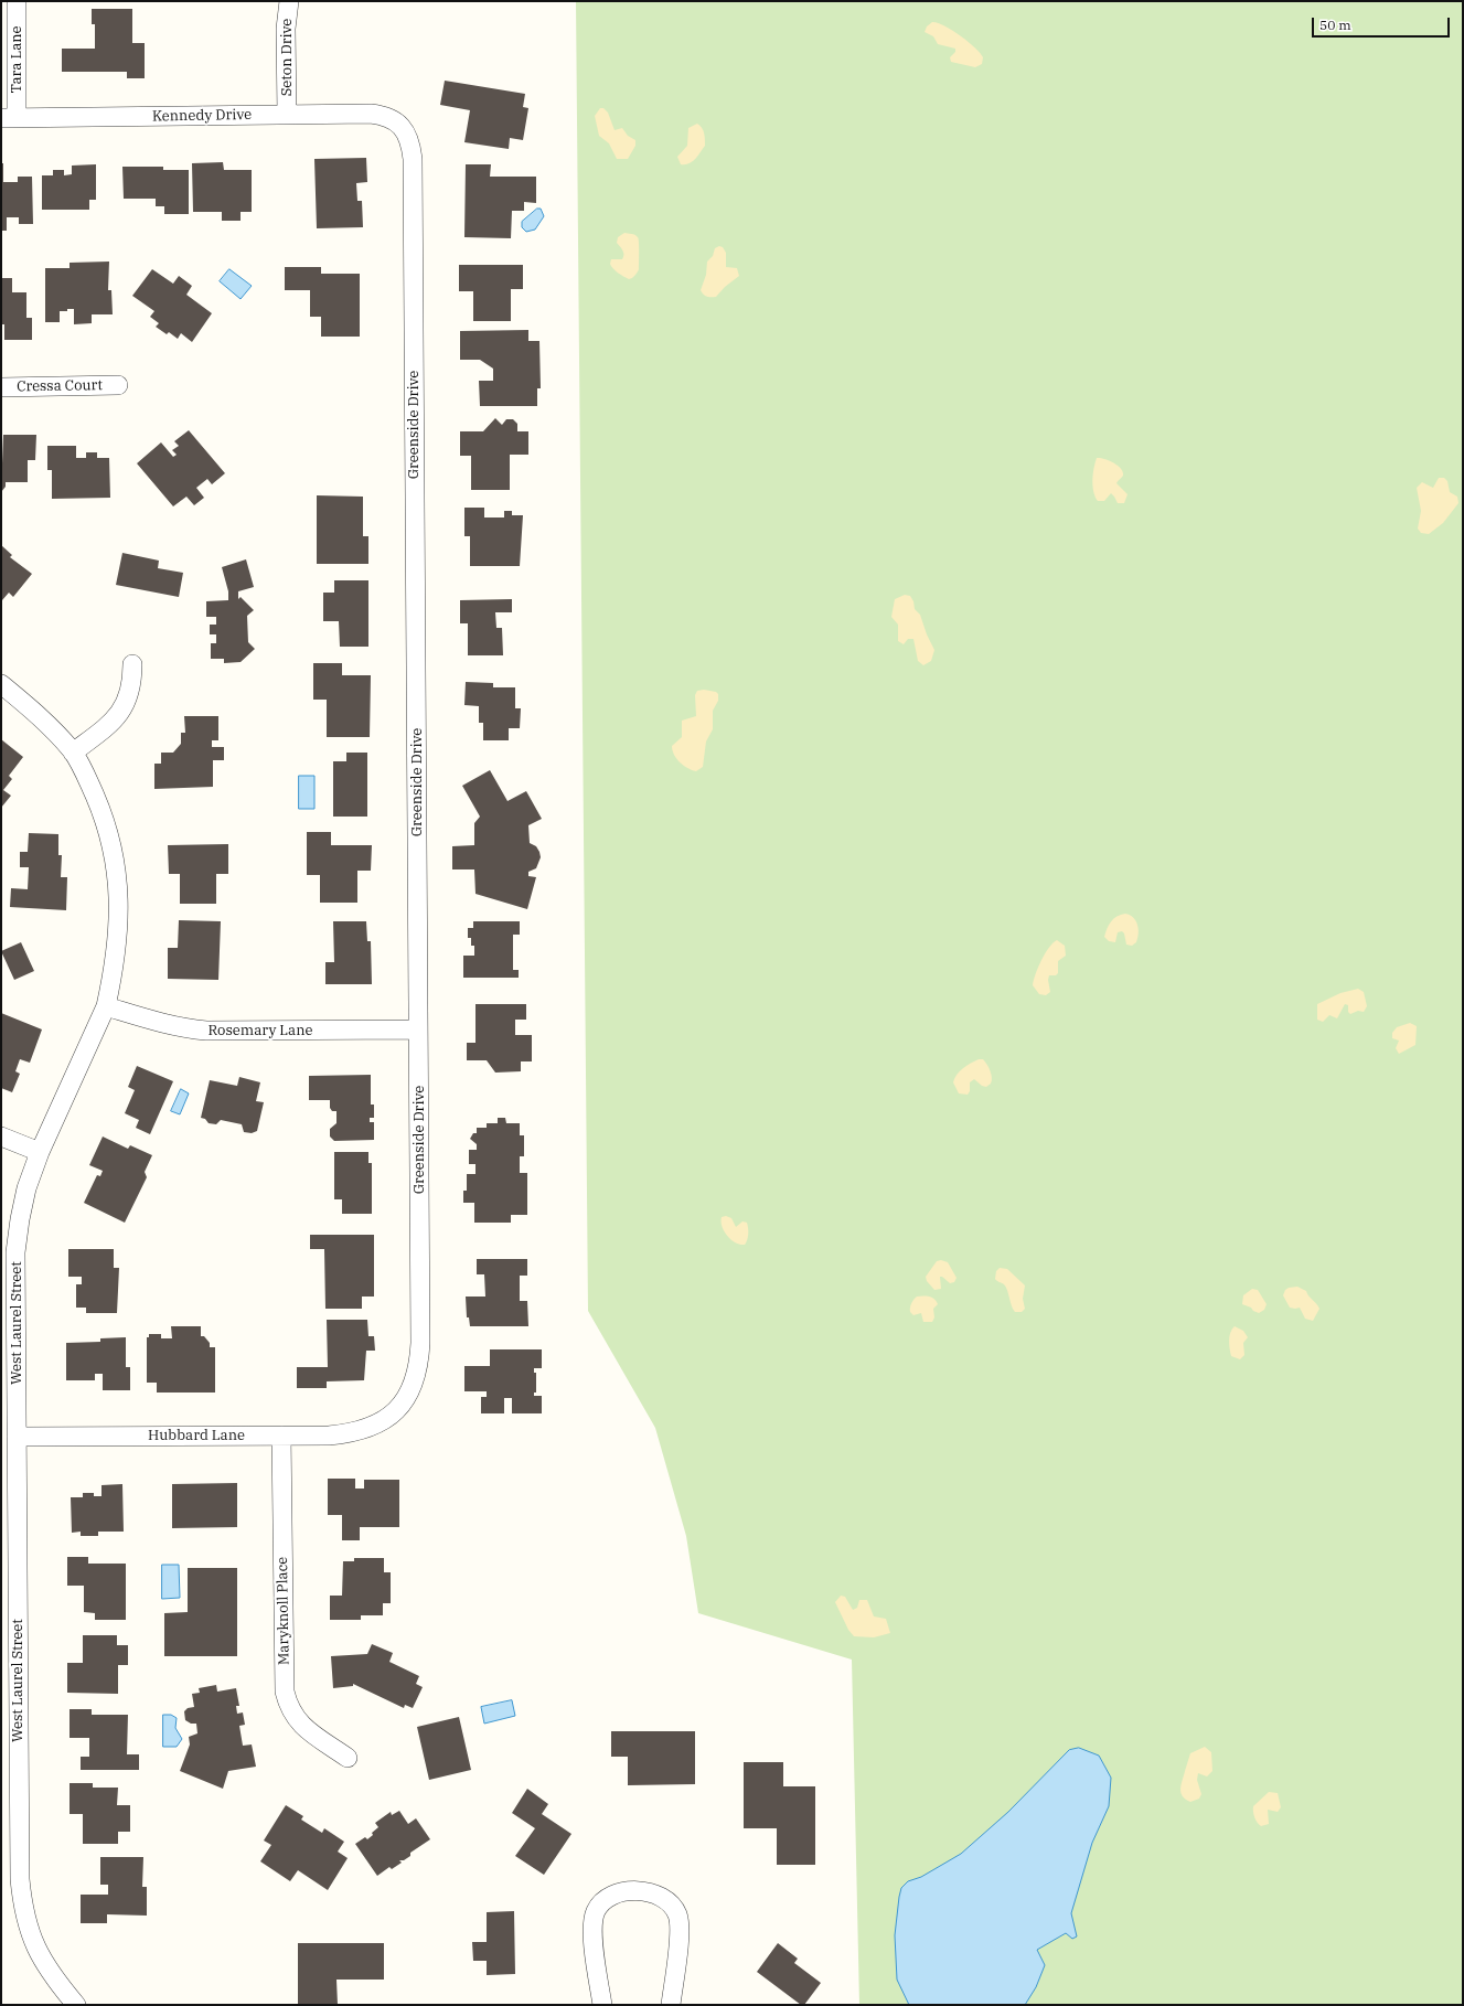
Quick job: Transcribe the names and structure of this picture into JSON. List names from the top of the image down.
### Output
{
  "streets": {
    "street": [
      "Seton Drive",
      "Tara Lane",
      "Kennedy Drive",
      "Cressa Court",
      "Greenside Drive",
      "Rosemary Lane",
      "West Laurel Street",
      "Hubbard Lane",
      "Maryknoll Place"
    ]
  },
  "crossings": [
    ["Seton Drive", "Kennedy Drive"],
    ["Tara Lane", "Kennedy Drive"],
    ["Kennedy Drive", "Greenside Drive"],
    ["Greenside Drive", "Rosemary Lane"],
    ["Greenside Drive", "Hubbard Lane"],
    ["Rosemary Lane", "West Laurel Street"],
    ["West Laurel Street", "Hubbard Lane"],
    ["Hubbard Lane", "Maryknoll Place"]
  ],
  "scale_bar": "50 m"
}
